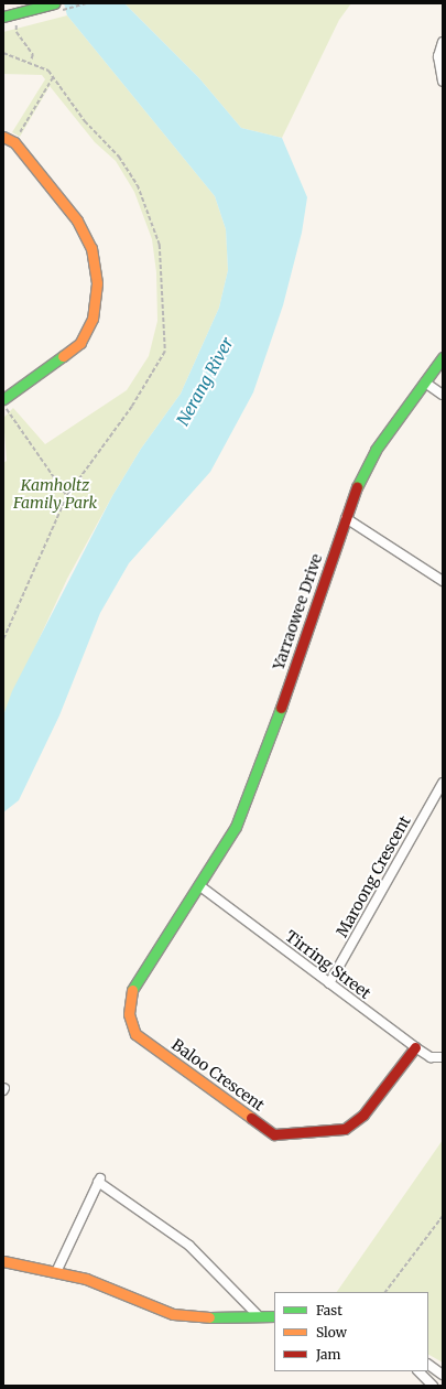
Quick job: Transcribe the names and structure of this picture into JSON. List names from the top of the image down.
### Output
{
  "streets": {
    "street": [
      "Yarraowee Drive",
      "Maroong Crescent",
      "Tirring Street",
      "Baloo Crescent"
    ]
  },
  "crossings": [
    ["Yarraowee Drive", "Tirring Street"],
    ["Yarraowee Drive", "Baloo Crescent"],
    ["Maroong Crescent", "Tirring Street"],
    ["Tirring Street", "Baloo Crescent"]
  ],
  "water": ["Nerang River"],
  "parks": ["Kamholtz Family Park"],
  "legend": ["Fast", "Slow", "Jam"]
}
